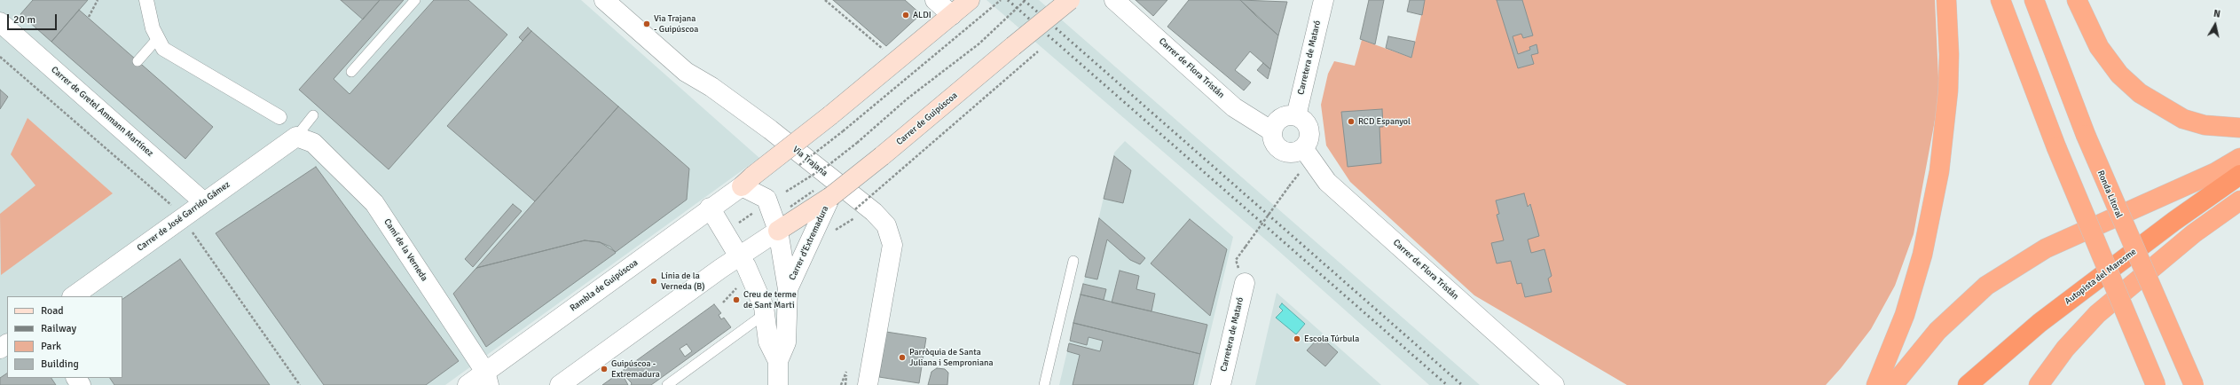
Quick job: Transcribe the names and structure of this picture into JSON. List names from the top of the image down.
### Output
{
  "streets": {
    "highway": ["Ronda Litoral", "Autopista del Maresme"],
    "main road": ["Carrer de Guipúscoa"],
    "street": [
      "Carretera de Mataró",
      "Carrer de Flora Tristán",
      "Carrer de Gretel Ammann Martínez",
      "Via Trajana",
      "Carrer de José Garrido Gámez",
      "Carrer d'Extremadura",
      "Camí de la Verneda",
      "Rambla de Guipúscoa"
    ]
  },
  "crossings": [
    ["Carretera de Mataró", "Carrer de Flora Tristán"],
    ["Carrer de Gretel Ammann Martínez", "Carrer de José Garrido Gámez"],
    ["Carrer de Guipúscoa", "Carrer d'Extremadura"],
    ["Carrer de José Garrido Gámez", "Camí de la Verneda"],
    ["Carrer d'Extremadura", "Rambla de Guipúscoa"],
    ["Camí de la Verneda", "Rambla de Guipúscoa"]
  ],
  "places": [
    "ALDI",
    "Via Trajana - Guipúscoa",
    "RCD Espanyol",
    "Línia de la Verneda (B)",
    "Creu de terme de Sant Marti",
    "Escola Túrbula",
    "Parròquia de Santa Juliana i Semproniana",
    "Guipúscoa - Extremadura"
  ],
  "legend": [
    "Road",
    "Railway",
    "Park",
    "Building"
  ],
  "scale_bar": "20 m",
  "north": "top"
}
